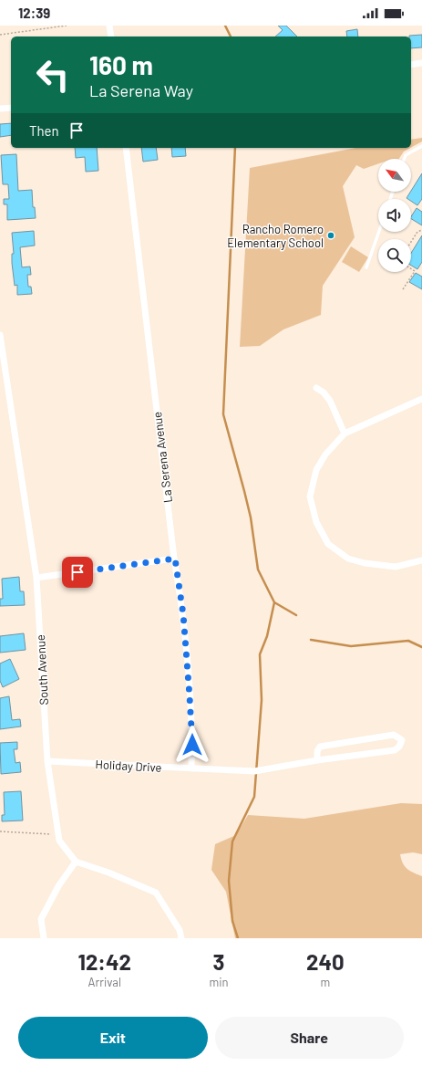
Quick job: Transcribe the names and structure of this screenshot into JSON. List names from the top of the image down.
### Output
{
  "streets": {
    "street": ["La Serena Avenue", "South Avenue", "Holiday Drive"]
  },
  "crossings": [
    ["La Serena Avenue", "Holiday Drive"],
    ["South Avenue", "Holiday Drive"]
  ],
  "places": ["Rancho Romero Elementary School"],
  "north": "top left",
  "page": {
    "status": "12:39",
    "turn": ["160 m", "La Serena Way"],
    "then": "Then",
    "eta": [
      "12:42",
      "Arrival",
      "3",
      "min",
      "240",
      "m"
    ],
    "buttons": ["Exit", "Share"]
  }
}
